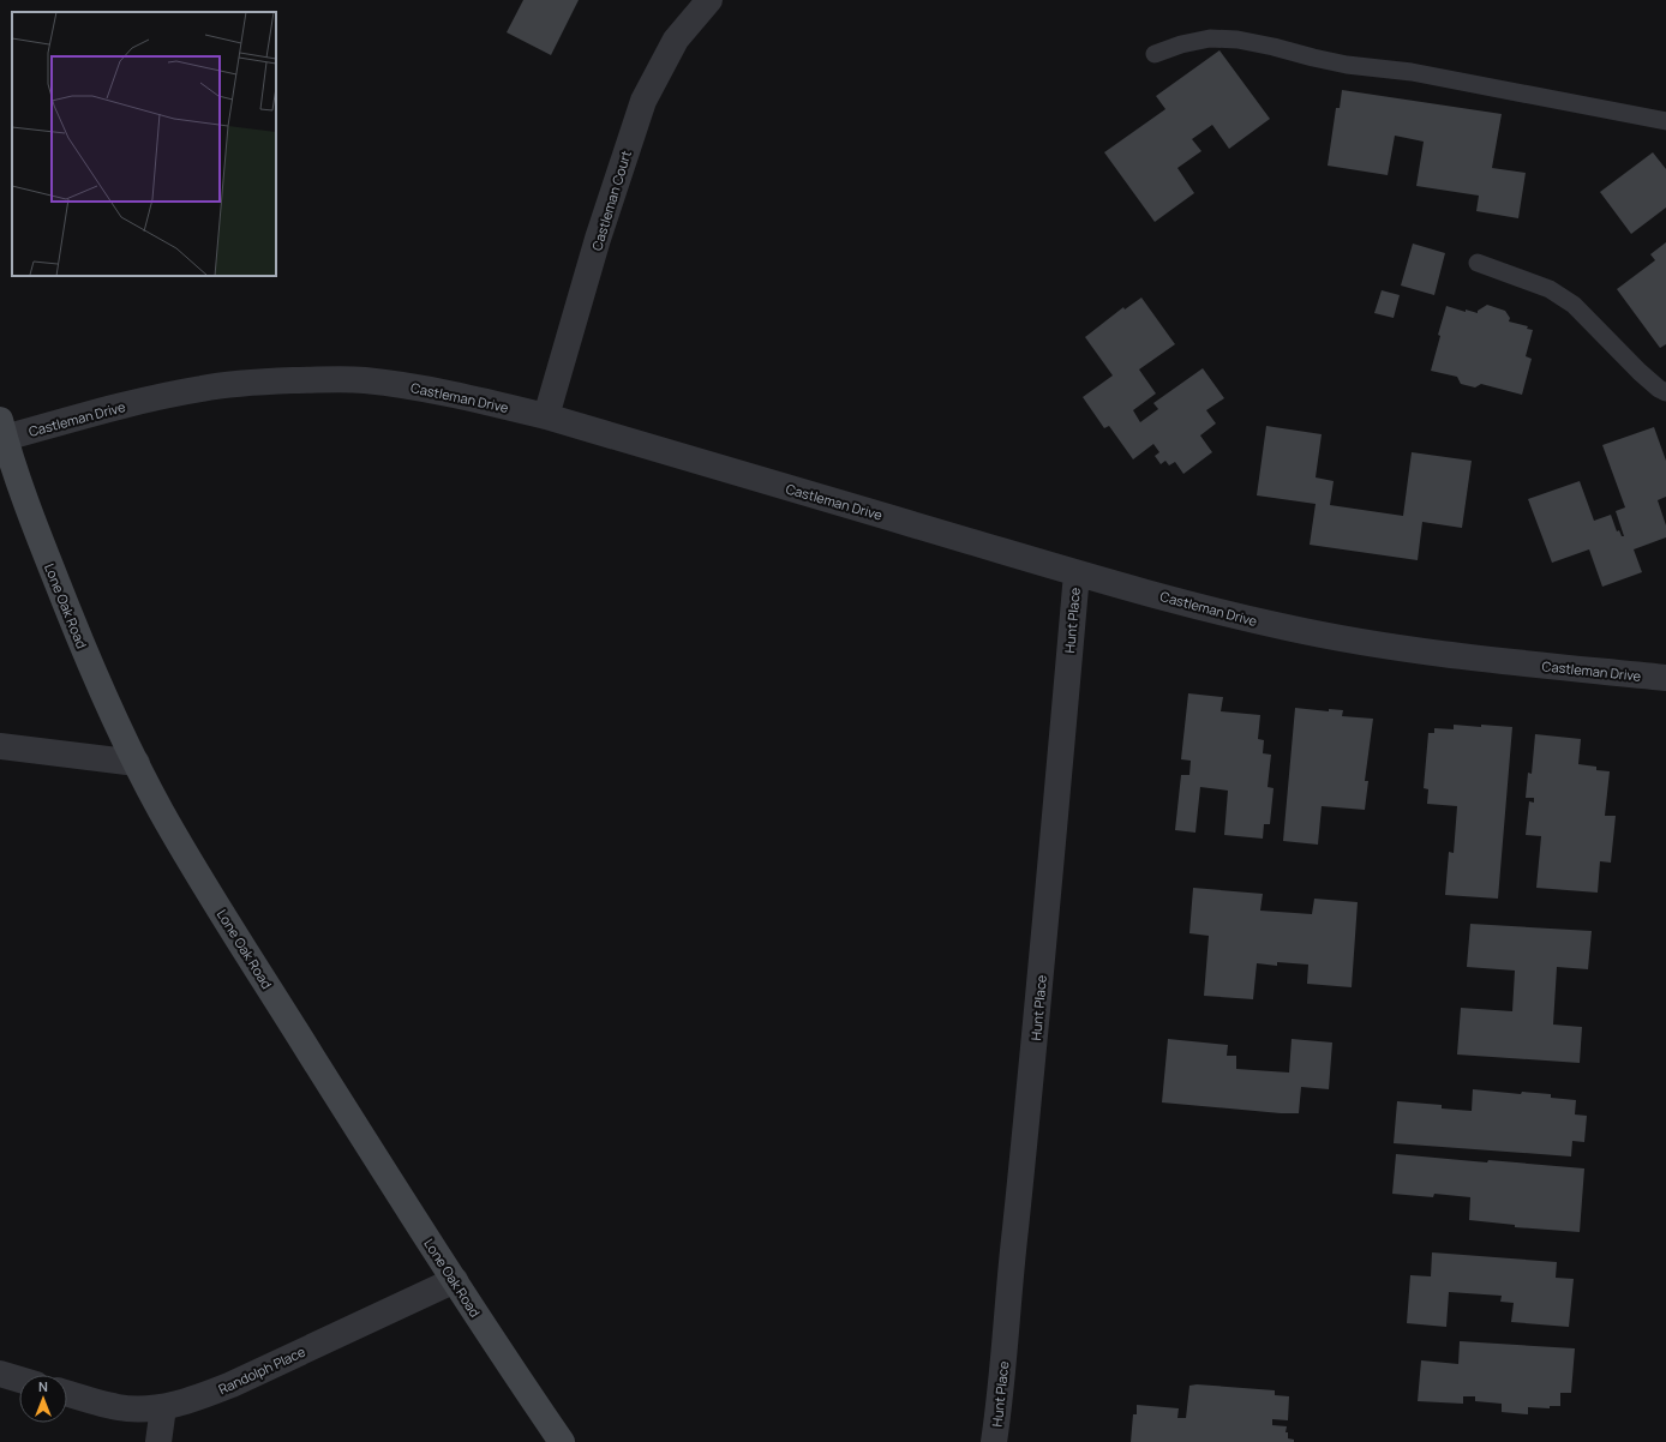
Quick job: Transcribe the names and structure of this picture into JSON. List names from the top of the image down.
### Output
{
  "streets": {
    "street": [
      "Castleman Court",
      "Castleman Drive",
      "Lone Oak Road",
      "Hunt Place",
      "Randolph Place"
    ]
  },
  "crossings": [
    ["Castleman Court", "Castleman Drive"],
    ["Castleman Drive", "Lone Oak Road"],
    ["Castleman Drive", "Hunt Place"],
    ["Lone Oak Road", "Randolph Place"]
  ],
  "north": "top"
}
